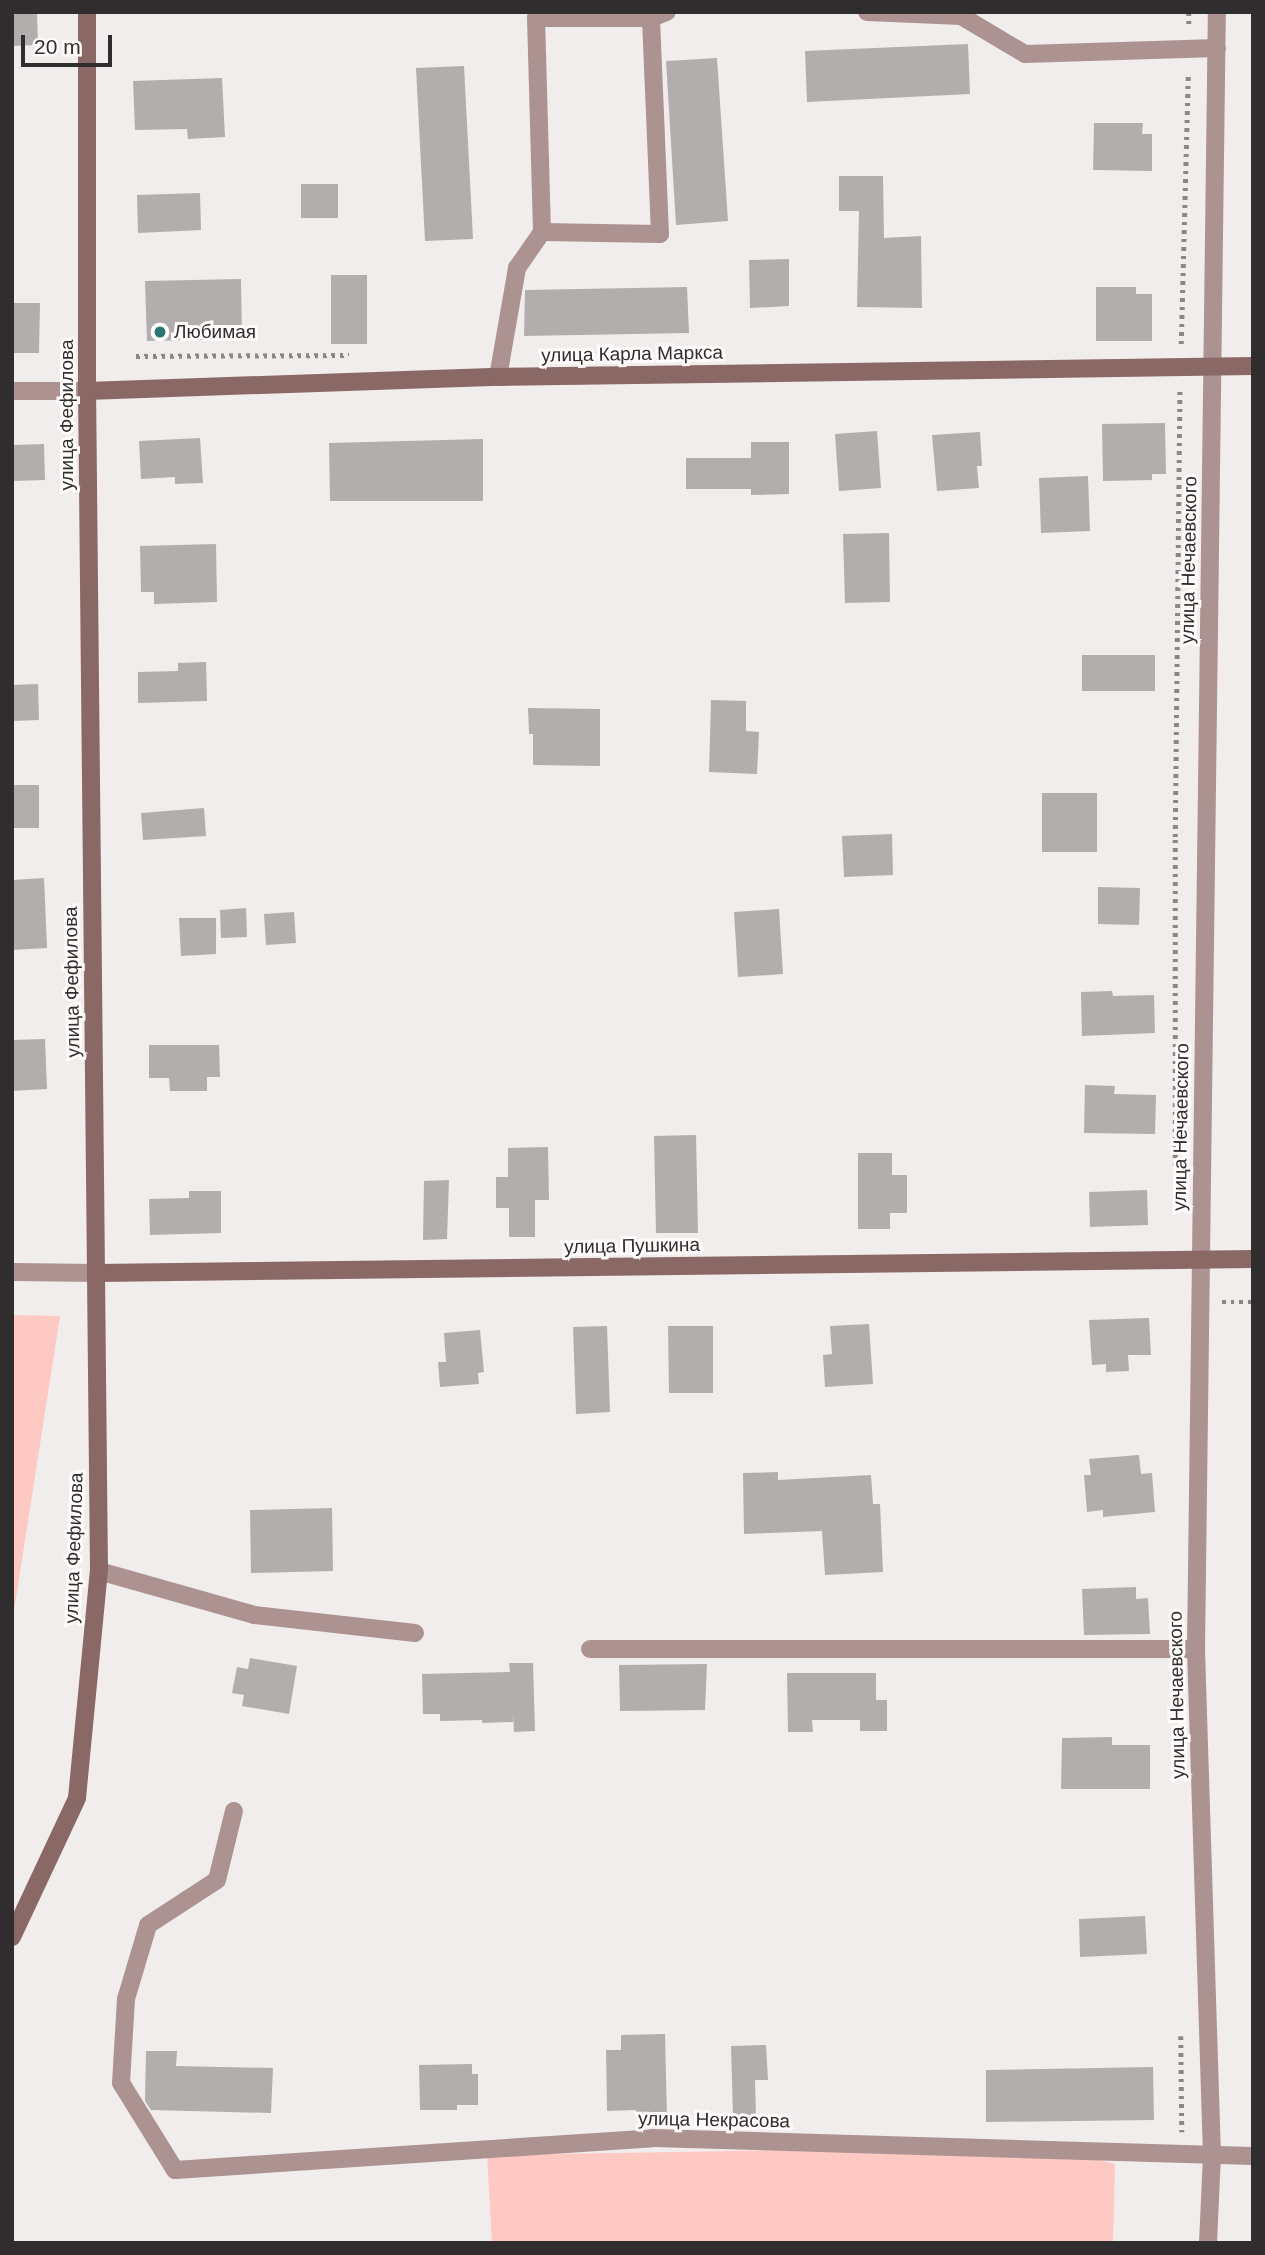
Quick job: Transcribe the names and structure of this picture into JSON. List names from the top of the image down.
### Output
{
  "streets": {
    "main road": ["улица Карла Маркса", "улица Фефилова", "улица Пушкина"],
    "street": ["улица Нечаевского", "улица Некрасова"]
  },
  "crossings": [
    ["улица Карла Маркса", "улица Фефилова"],
    ["улица Карла Маркса", "улица Нечаевского"],
    ["улица Фефилова", "улица Пушкина"],
    ["улица Нечаевского", "улица Пушкина"],
    ["улица Нечаевского", "улица Некрасова"]
  ],
  "places": ["Любимая"],
  "scale_bar": "20 m"
}
